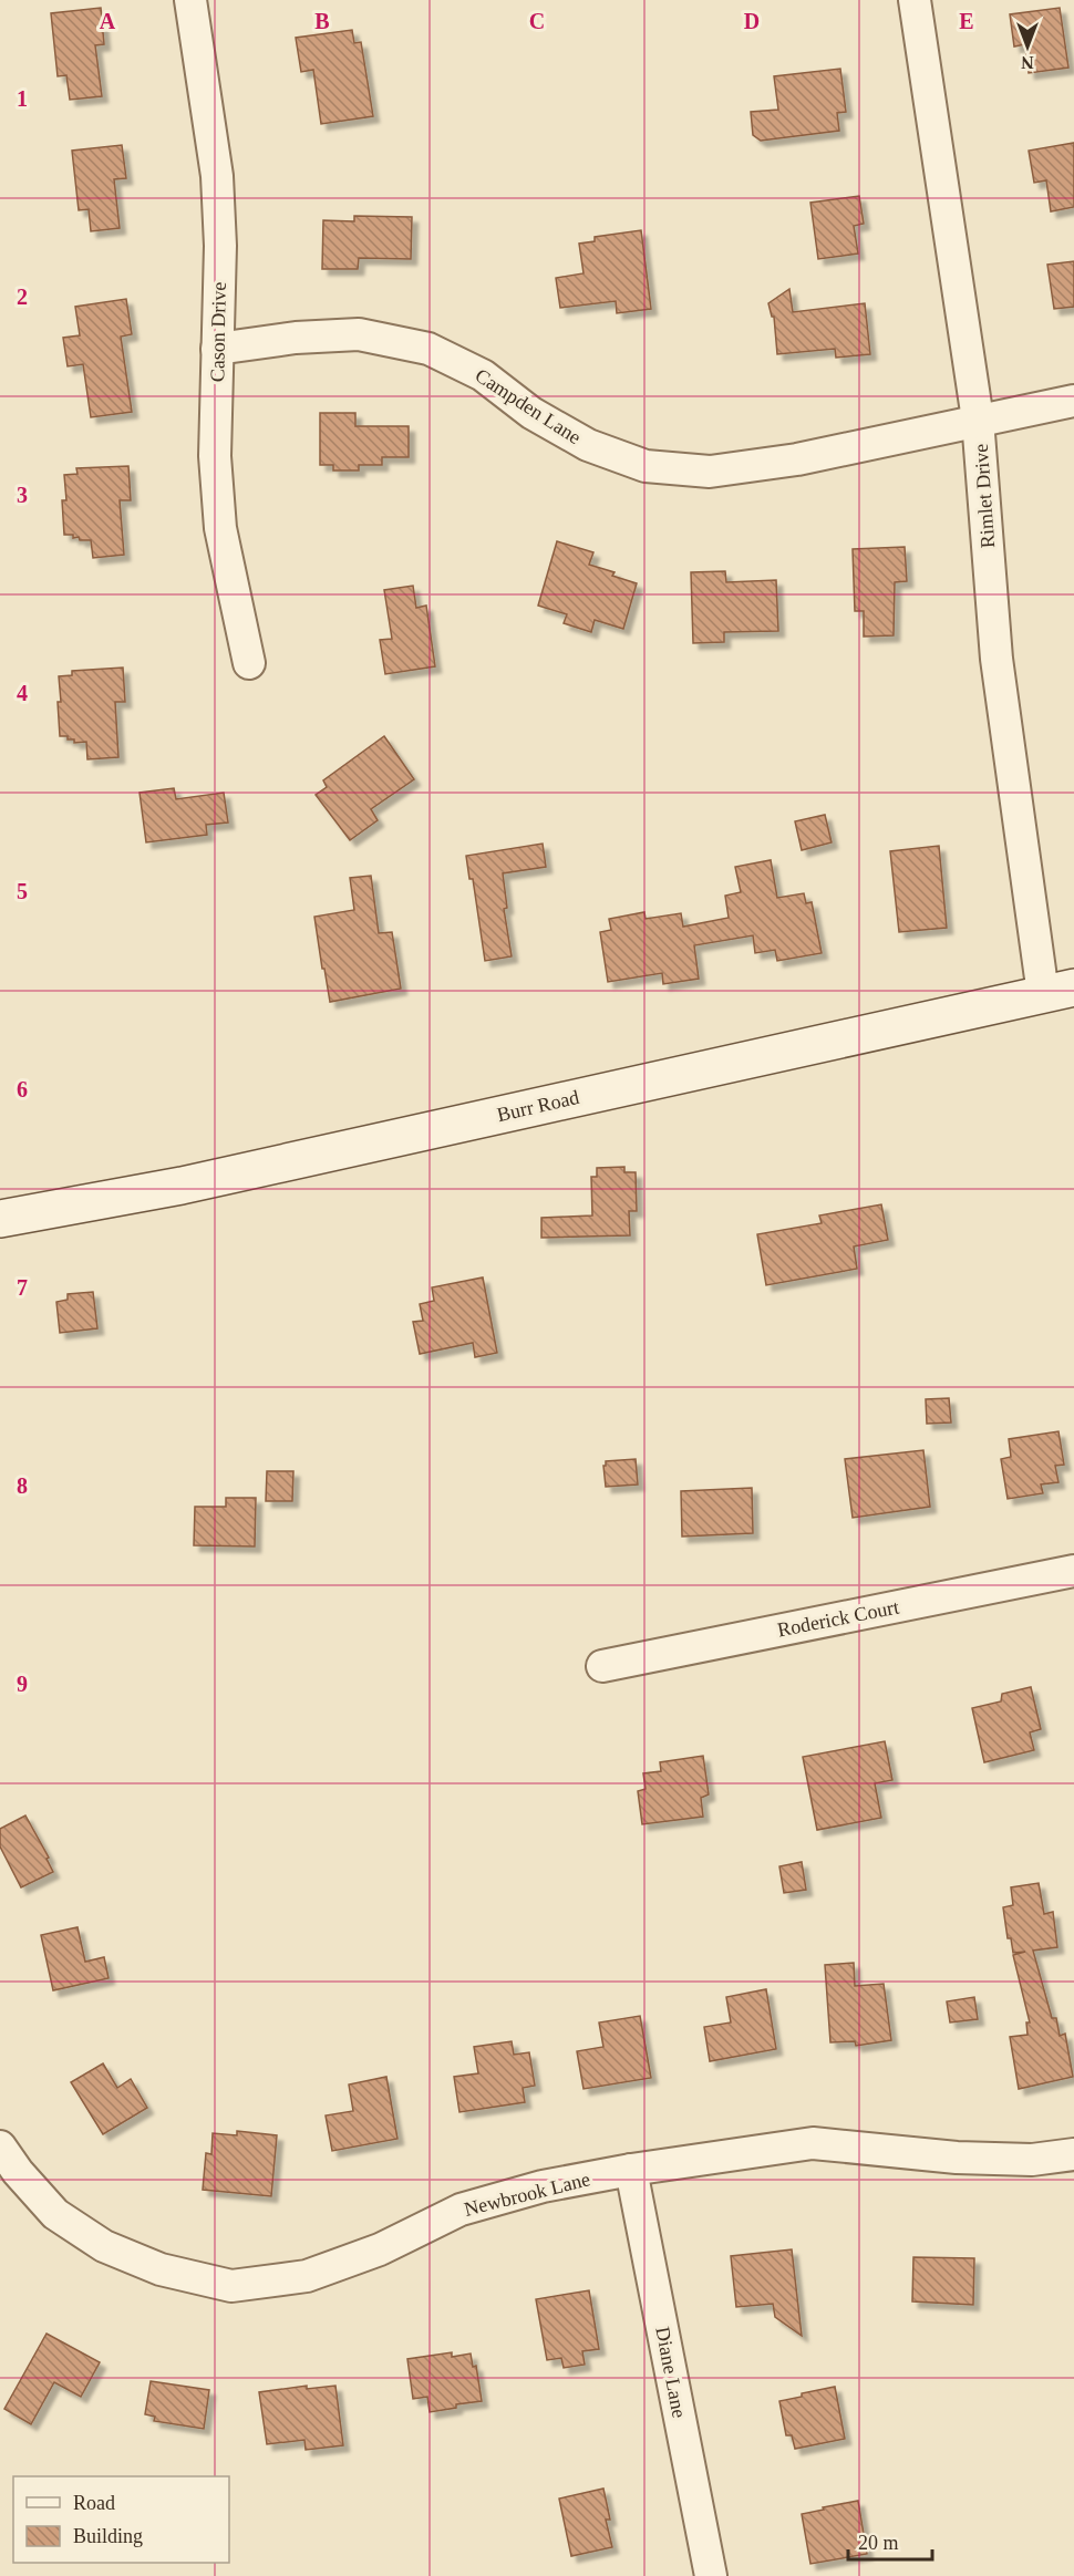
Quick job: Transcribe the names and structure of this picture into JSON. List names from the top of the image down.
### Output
{
  "streets": {
    "street": [
      "Cason Drive",
      "Campden Lane",
      "Rimlet Drive",
      "Burr Road",
      "Roderick Court",
      "Newbrook Lane",
      "Diane Lane"
    ]
  },
  "crossings": [
    ["Cason Drive", "Campden Lane"],
    ["Campden Lane", "Rimlet Drive"],
    ["Rimlet Drive", "Burr Road"],
    ["Newbrook Lane", "Diane Lane"]
  ],
  "legend": ["Road", "Building"],
  "scale_bar": "20 m",
  "north": "bottom",
  "grid": {
    "columns": [
      "A",
      "B",
      "C",
      "D",
      "E"
    ],
    "rows": [
      "1",
      "2",
      "3",
      "4",
      "5",
      "6",
      "7",
      "8",
      "9"
    ]
  }
}
